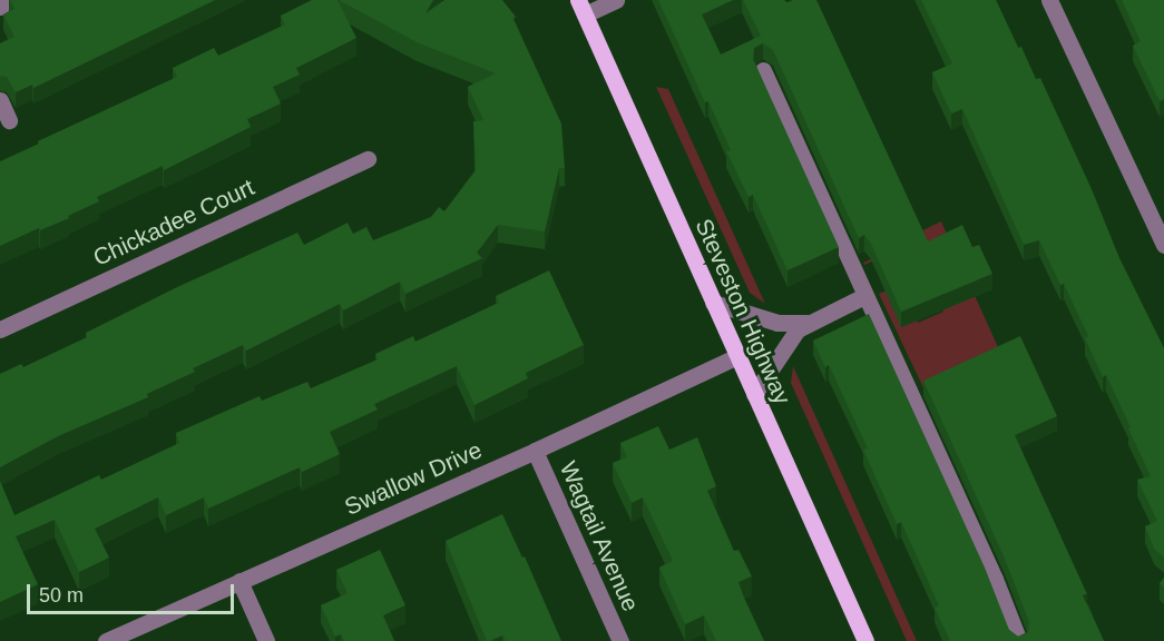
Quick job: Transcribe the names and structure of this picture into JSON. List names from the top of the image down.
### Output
{
  "streets": {
    "main road": ["Steveston Highway"],
    "street": ["Chickadee Court", "Swallow Drive", "Wagtail Avenue"]
  },
  "crossings": [
    ["Steveston Highway", "Swallow Drive"],
    ["Swallow Drive", "Wagtail Avenue"]
  ],
  "scale_bar": "50 m"
}
